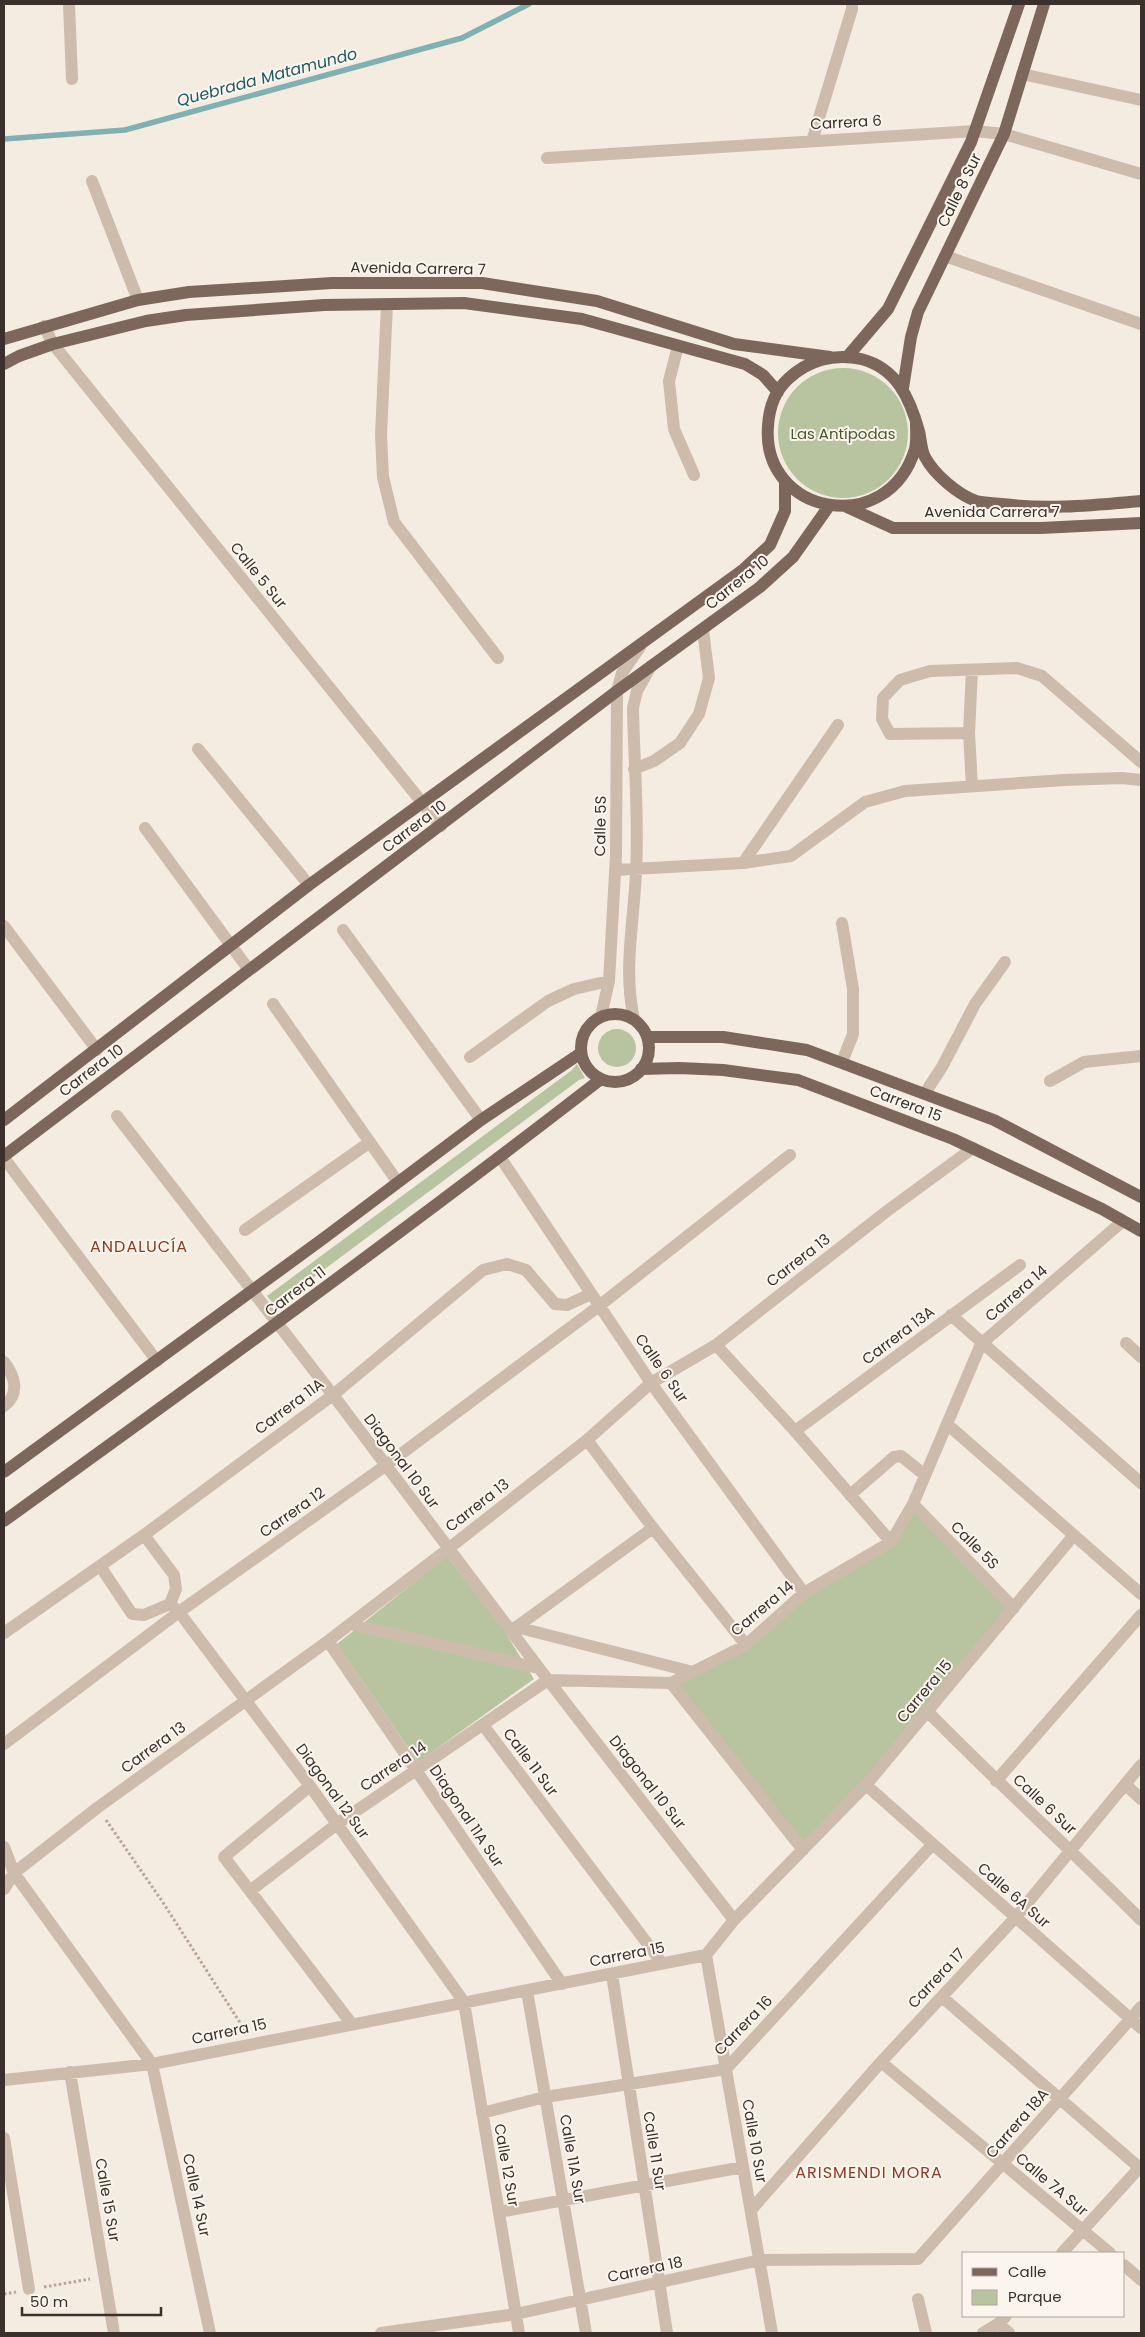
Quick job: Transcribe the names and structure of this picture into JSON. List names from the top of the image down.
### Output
{
  "streets": {
    "main road": [
      "Calle 8 Sur",
      "Avenida Carrera 7",
      "Carrera 10",
      "Carrera 15",
      "Carrera 11"
    ],
    "street": [
      "Carrera 6",
      "Calle 5 Sur",
      "Calle 5S",
      "Carrera 13",
      "Carrera 14",
      "Carrera 13A",
      "Calle 6 Sur",
      "Carrera 11A",
      "Diagonal 10 Sur",
      "Carrera 12",
      "Calle 11 Sur",
      "Diagonal 12 Sur",
      "Diagonal 11A Sur",
      "Calle 6A Sur",
      "Carrera 17",
      "Carrera 16",
      "Carrera 18A",
      "Calle 10 Sur",
      "Calle 11A Sur",
      "Calle 12 Sur",
      "Calle 7A Sur",
      "Calle 14 Sur",
      "Calle 15 Sur",
      "Carrera 18"
    ]
  },
  "crossings": [
    ["Carrera 6", "Calle 8 Sur"],
    ["Calle 8 Sur", "Avenida Carrera 7"],
    ["Calle 8 Sur", "Carrera 10"],
    ["Avenida Carrera 7", "Calle 5 Sur"],
    ["Avenida Carrera 7", "Carrera 10"],
    ["Calle 5 Sur", "Carrera 10"],
    ["Carrera 10", "Calle 5S"],
    ["Calle 5S", "Carrera 15"],
    ["Calle 5S", "Carrera 11"],
    ["Calle 5S", "Carrera 14"],
    ["Carrera 15", "Carrera 13"],
    ["Carrera 15", "Carrera 11"],
    ["Carrera 15", "Carrera 14"],
    ["Carrera 15", "Calle 6 Sur"],
    ["Carrera 15", "Diagonal 10 Sur"],
    ["Carrera 15", "Calle 11 Sur"],
    ["Carrera 15", "Diagonal 12 Sur"],
    ["Carrera 15", "Diagonal 11A Sur"],
    ["Carrera 15", "Calle 6A Sur"],
    ["Carrera 15", "Calle 10 Sur"],
    ["Carrera 15", "Calle 11A Sur"],
    ["Carrera 15", "Calle 12 Sur"],
    ["Carrera 15", "Calle 14 Sur"],
    ["Carrera 15", "Calle 15 Sur"],
    ["Carrera 13", "Calle 6 Sur"],
    ["Carrera 13", "Diagonal 10 Sur"],
    ["Carrera 13", "Diagonal 12 Sur"],
    ["Carrera 13", "Diagonal 11A Sur"],
    ["Carrera 11", "Calle 6 Sur"],
    ["Carrera 11", "Diagonal 10 Sur"],
    ["Carrera 14", "Calle 6 Sur"],
    ["Carrera 14", "Diagonal 10 Sur"],
    ["Carrera 14", "Calle 11 Sur"],
    ["Carrera 14", "Diagonal 12 Sur"],
    ["Carrera 14", "Diagonal 11A Sur"],
    ["Calle 6 Sur", "Carrera 11A"],
    ["Calle 6 Sur", "Carrera 12"],
    ["Calle 6 Sur", "Carrera 17"],
    ["Carrera 11A", "Diagonal 10 Sur"],
    ["Diagonal 10 Sur", "Carrera 12"],
    ["Carrera 12", "Diagonal 12 Sur"],
    ["Calle 11 Sur", "Carrera 16"],
    ["Calle 11 Sur", "Carrera 18"],
    ["Diagonal 12 Sur", "Calle 12 Sur"],
    ["Calle 6A Sur", "Carrera 17"],
    ["Calle 6A Sur", "Carrera 16"],
    ["Calle 6A Sur", "Carrera 18A"],
    ["Carrera 17", "Calle 10 Sur"],
    ["Carrera 17", "Calle 7A Sur"],
    ["Carrera 16", "Calle 10 Sur"],
    ["Carrera 16", "Calle 11A Sur"],
    ["Carrera 16", "Calle 12 Sur"],
    ["Carrera 18A", "Calle 7A Sur"],
    ["Carrera 18A", "Carrera 18"],
    ["Calle 10 Sur", "Carrera 18"],
    ["Calle 11A Sur", "Carrera 18"],
    ["Calle 12 Sur", "Carrera 18"]
  ],
  "districts": ["ANDALUCÍA", "ARISMENDI MORA"],
  "water": ["Quebrada Matamundo"],
  "parks": ["Las Antípodas"],
  "legend": ["Calle", "Parque"],
  "scale_bar": "50 m"
}
